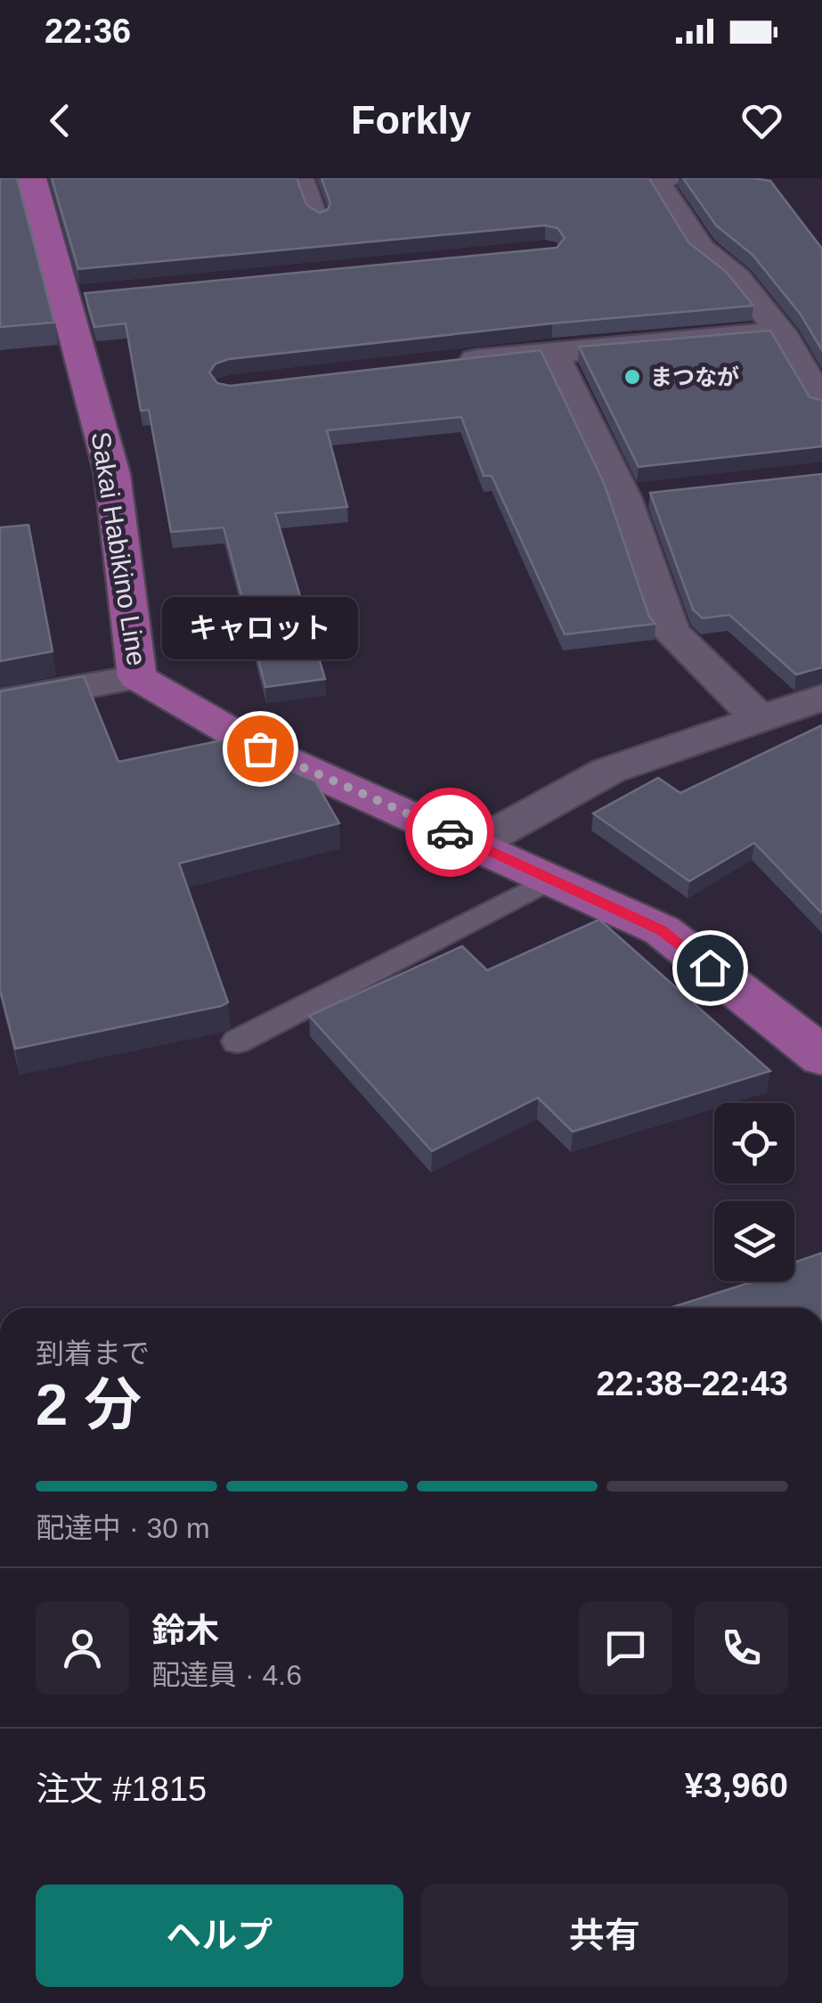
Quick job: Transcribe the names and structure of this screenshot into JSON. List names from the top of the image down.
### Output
{
  "streets": {
    "main road": ["Sakai Habikino Line"]
  },
  "places": ["まつなが", "キャロット"],
  "page": {
    "status": "22:36",
    "header": "Forkly",
    "bubble": "キャロット",
    "heading": ["2 分", "到着まで", "22:38–22:43"],
    "panel": [
      "鈴木",
      "配達員 · 4.6",
      "注文 #1815",
      "¥3,960"
    ],
    "bar": "配達中 · 30 m",
    "buttons": ["ヘルプ", "共有"]
  }
}
